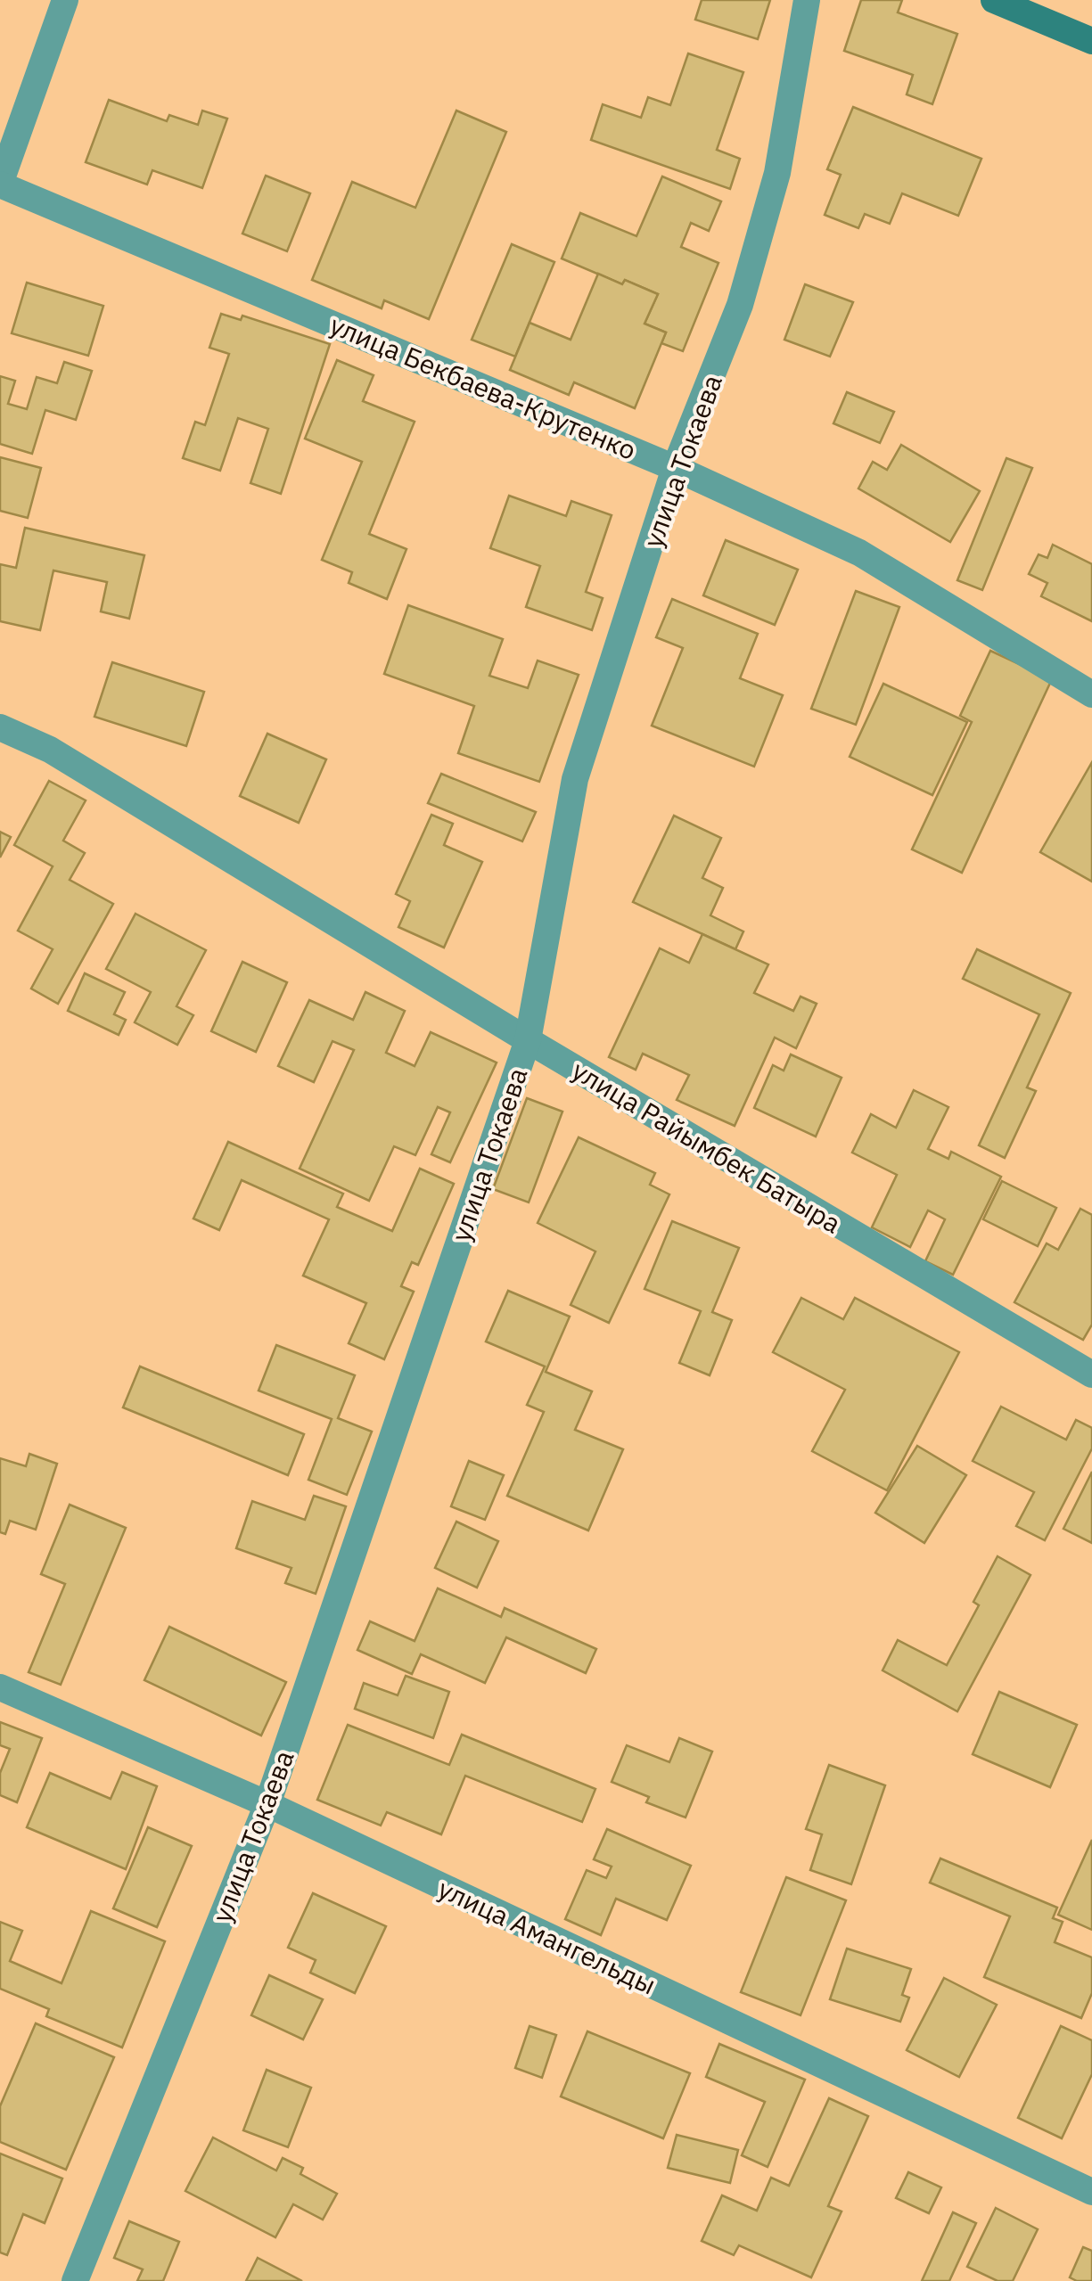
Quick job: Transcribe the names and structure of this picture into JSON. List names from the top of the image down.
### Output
{
  "streets": {
    "street": [
      "улица Бекбаева-Крутенко",
      "улица Токаева",
      "улица Райымбек Батыра",
      "улица Амангельды"
    ]
  },
  "crossings": [
    ["улица Бекбаева-Крутенко", "улица Токаева"],
    ["улица Токаева", "улица Райымбек Батыра"],
    ["улица Токаева", "улица Амангельды"]
  ]
}
